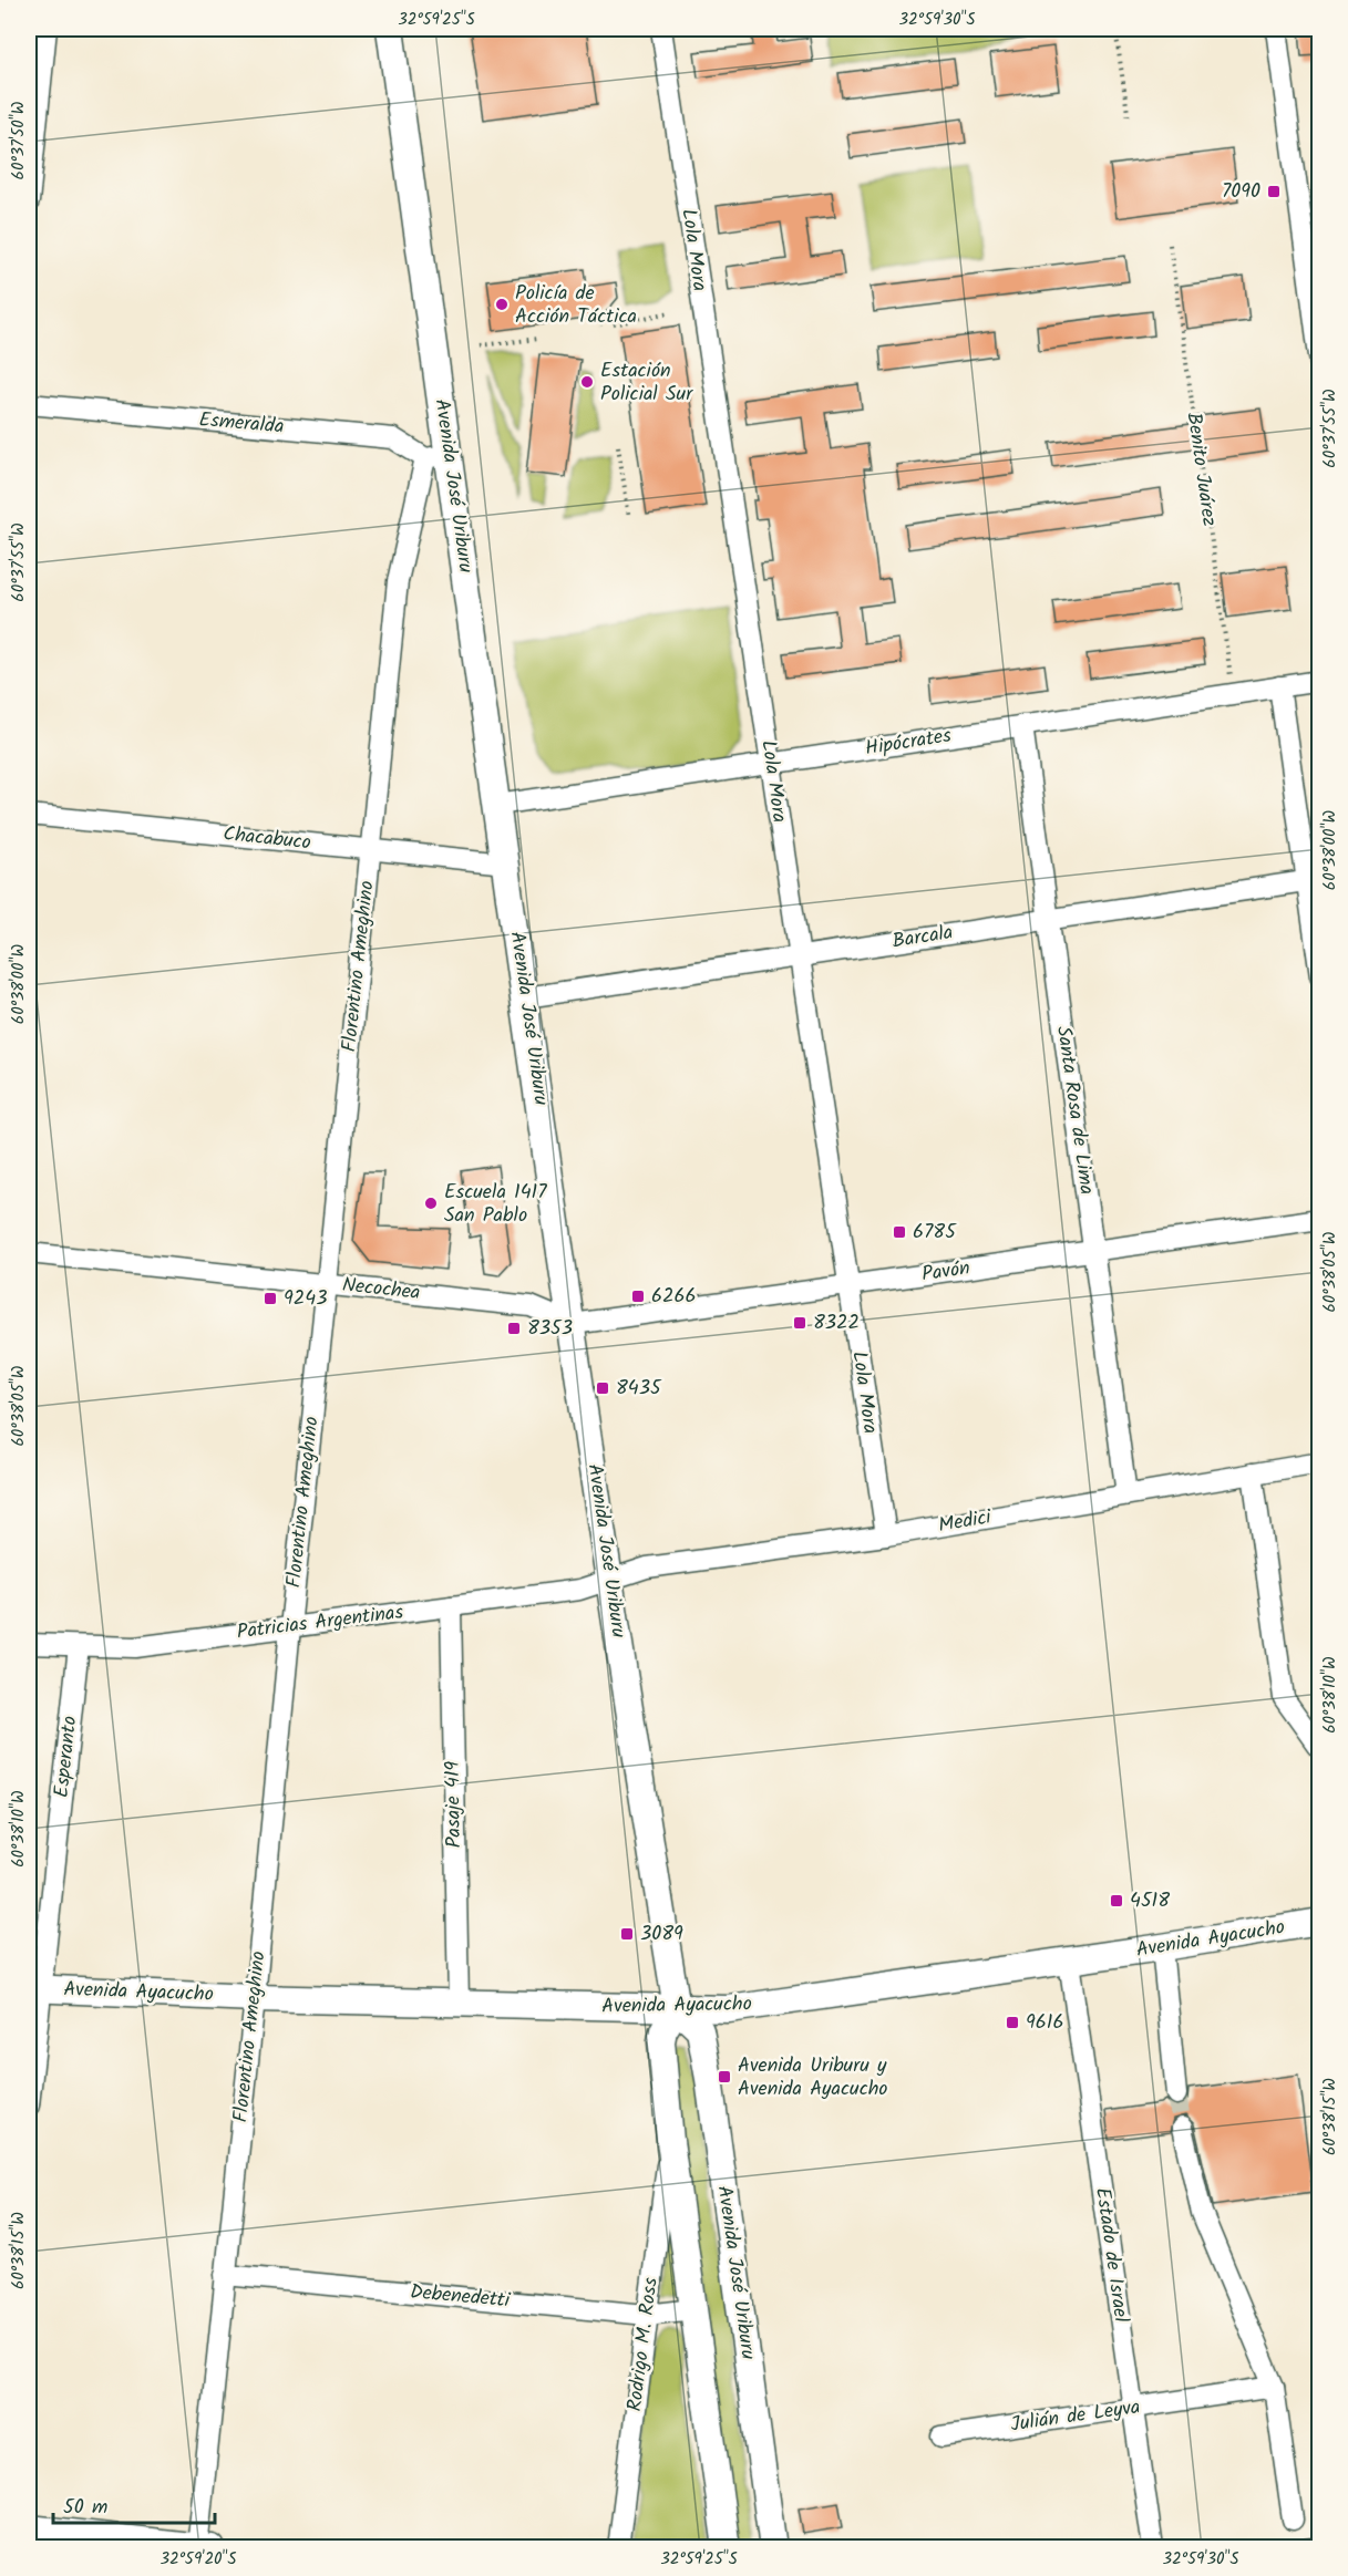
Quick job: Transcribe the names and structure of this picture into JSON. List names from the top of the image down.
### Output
{
  "streets": {
    "main road": ["Avenida José Uriburu", "Avenida Ayacucho"],
    "street": [
      "Lola Mora",
      "Esmeralda",
      "Hipócrates",
      "Chacabuco",
      "Barcala",
      "Florentino Ameghino",
      "Santa Rosa de Lima",
      "Pavón",
      "Necochea",
      "Medici",
      "Patricias Argentinas",
      "Esperanto",
      "Pasaje 419",
      "Estado de Israel",
      "Debenedetti",
      "Rodrigo M. Ross",
      "Julián de Leyva"
    ],
    "path": ["Benito Juárez"]
  },
  "crossings": [
    ["Lola Mora", "Hipócrates"],
    ["Lola Mora", "Barcala"],
    ["Lola Mora", "Pavón"],
    ["Lola Mora", "Medici"],
    ["Esmeralda", "Avenida José Uriburu"],
    ["Esmeralda", "Florentino Ameghino"],
    ["Benito Juárez", "Hipócrates"],
    ["Avenida José Uriburu", "Hipócrates"],
    ["Avenida José Uriburu", "Chacabuco"],
    ["Avenida José Uriburu", "Barcala"],
    ["Avenida José Uriburu", "Florentino Ameghino"],
    ["Avenida José Uriburu", "Pavón"],
    ["Avenida José Uriburu", "Necochea"],
    ["Avenida José Uriburu", "Medici"],
    ["Avenida José Uriburu", "Patricias Argentinas"],
    ["Avenida José Uriburu", "Avenida Ayacucho"],
    ["Hipócrates", "Santa Rosa de Lima"],
    ["Chacabuco", "Florentino Ameghino"],
    ["Barcala", "Santa Rosa de Lima"],
    ["Florentino Ameghino", "Necochea"],
    ["Florentino Ameghino", "Patricias Argentinas"],
    ["Florentino Ameghino", "Avenida Ayacucho"],
    ["Florentino Ameghino", "Debenedetti"],
    ["Santa Rosa de Lima", "Pavón"],
    ["Santa Rosa de Lima", "Medici"],
    ["Pavón", "Necochea"],
    ["Medici", "Patricias Argentinas"],
    ["Patricias Argentinas", "Esperanto"],
    ["Patricias Argentinas", "Pasaje 419"],
    ["Esperanto", "Avenida Ayacucho"],
    ["Pasaje 419", "Avenida Ayacucho"],
    ["Avenida Ayacucho", "Estado de Israel"],
    ["Estado de Israel", "Julián de Leyva"],
    ["Debenedetti", "Rodrigo M. Ross"]
  ],
  "places": {
    "transit": [
      "7090",
      "6785",
      "6266",
      "9243",
      "8322",
      "8353",
      "8435",
      "4518",
      "3089",
      "9616",
      "Avenida Uriburu y Avenida Ayacucho"
    ],
    "other": ["Policía de Acción Táctica", "Estación Policial Sur", "Escuela 1417 San Pablo"]
  },
  "scale_bar": "50 m",
  "coordinates": [
    "32°59'25\"S",
    "32°59'30\"S",
    "60°37'50\"W",
    "60°37'55\"W",
    "60°38'00\"W",
    "60°38'05\"W",
    "60°38'10\"W",
    "60°38'15\"W",
    "32°59'20\"S"
  ]
}
